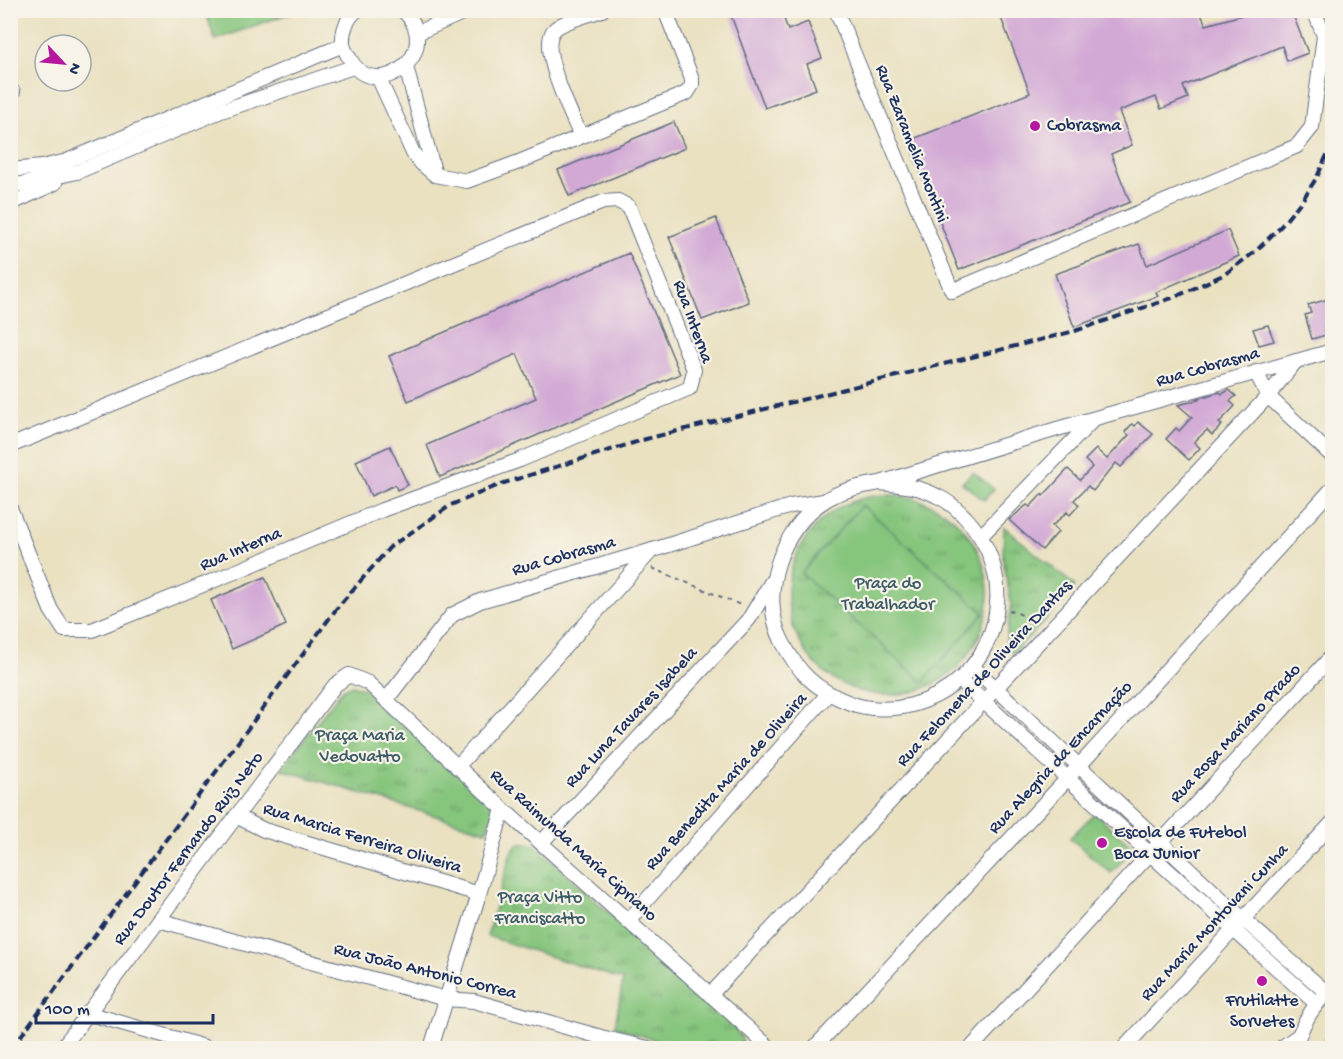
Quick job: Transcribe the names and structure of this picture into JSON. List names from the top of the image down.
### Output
{
  "streets": {
    "street": [
      "Rua Zaramelia Montini",
      "Rua Interna",
      "Rua Cobrasma",
      "Rua Felomena de Oliveira Dantas",
      "Rua Luna Tavares Isabela",
      "Rua Rosa Mariano Prado",
      "Rua Alegria da Encarnação",
      "Rua Benedita Maria de Oliveira",
      "Rua Marcia Ferreira Oliveira",
      "Rua Raimunda Maria Cipriano",
      "Rua Doutor Fernando Ruiz Neto",
      "Rua Maria Montovani Cunha",
      "Rua João Antonio Correa"
    ]
  },
  "crossings": [
    ["Rua Cobrasma", "Rua Felomena de Oliveira Dantas"],
    ["Rua Cobrasma", "Rua Raimunda Maria Cipriano"],
    ["Rua Felomena de Oliveira Dantas", "Rua Raimunda Maria Cipriano"],
    ["Rua Luna Tavares Isabela", "Rua Raimunda Maria Cipriano"],
    ["Rua Benedita Maria de Oliveira", "Rua Raimunda Maria Cipriano"],
    ["Rua Marcia Ferreira Oliveira", "Rua Doutor Fernando Ruiz Neto"],
    ["Rua Raimunda Maria Cipriano", "Rua Doutor Fernando Ruiz Neto"],
    ["Rua Doutor Fernando Ruiz Neto", "Rua João Antonio Correa"]
  ],
  "parks": ["Praça do Trabalhador", "Praça Maria Vedovatto", "Praça Vitto Franciscatto"],
  "places": ["Cobrasma", "Escola de Futebol Boca Junior", "Frutilatte Sorvetes"],
  "scale_bar": "100 m",
  "north": "bottom right"
}
